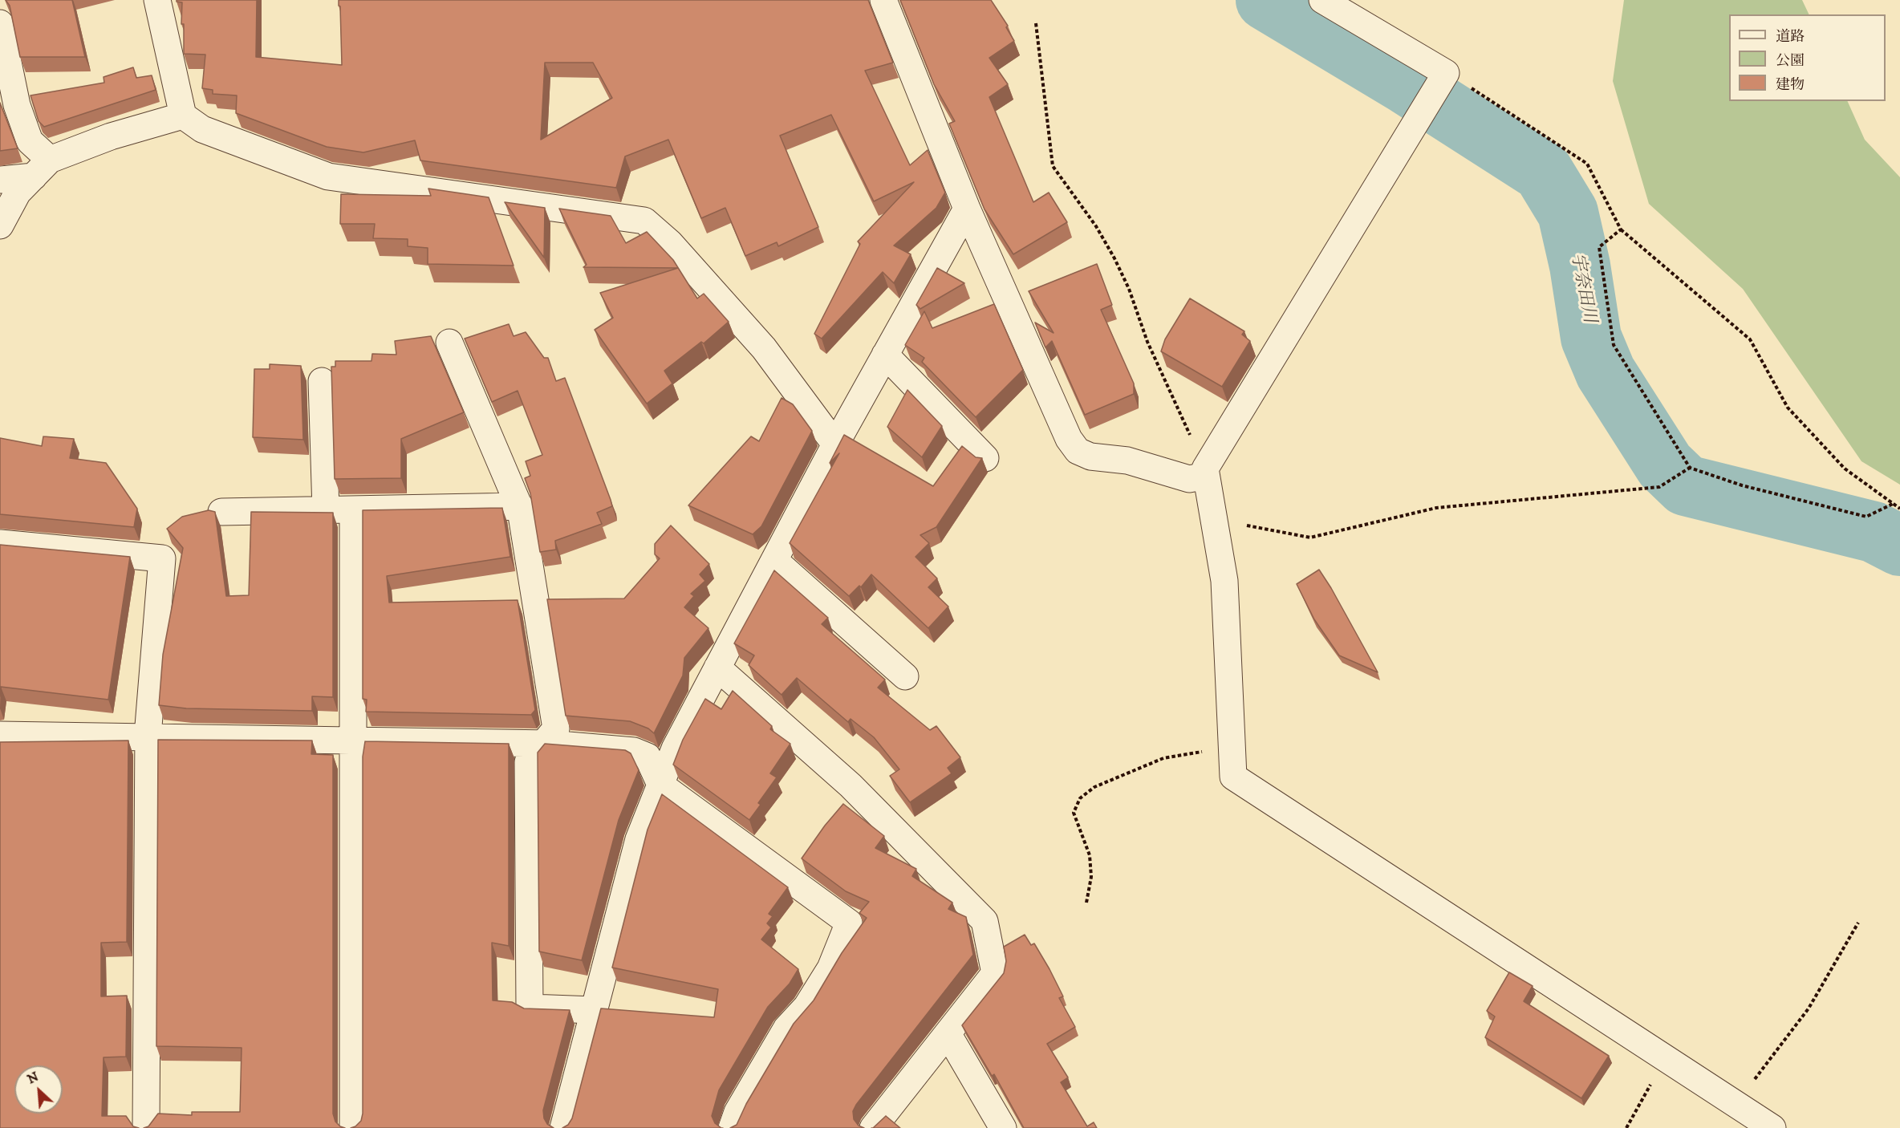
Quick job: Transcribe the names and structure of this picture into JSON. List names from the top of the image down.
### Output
{
  "water": ["宇奈田川"],
  "legend": ["道路", "公園", "建物"],
  "north": "top left"
}
